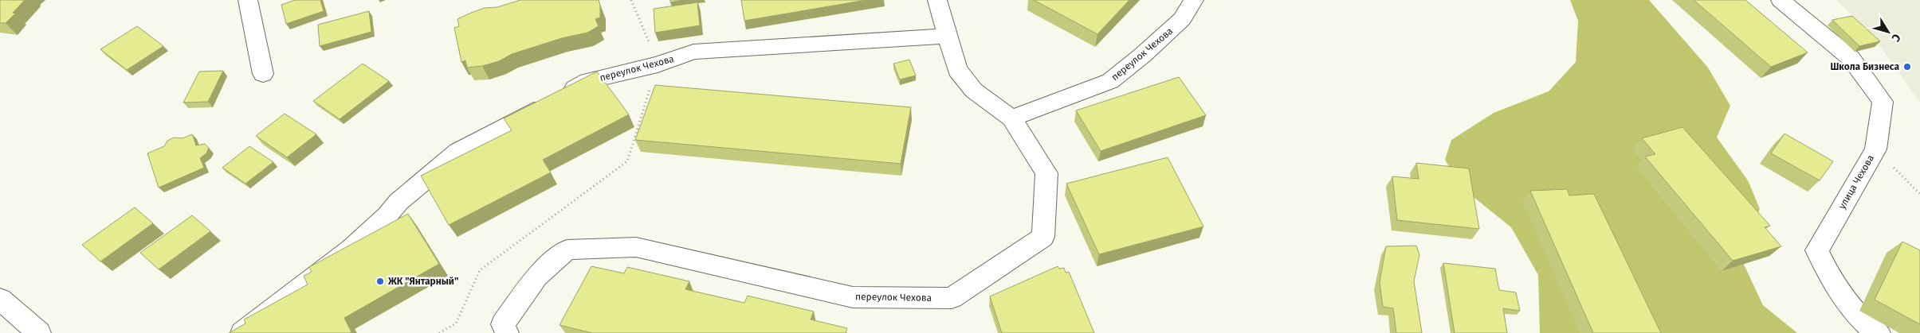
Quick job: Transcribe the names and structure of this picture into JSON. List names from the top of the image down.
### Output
{
  "streets": {
    "street": ["переулок Чехова", "улица Чехова"]
  },
  "places": ["Школа Бизнеса", "ЖК \"Янтарный\""],
  "north": "bottom right"
}
